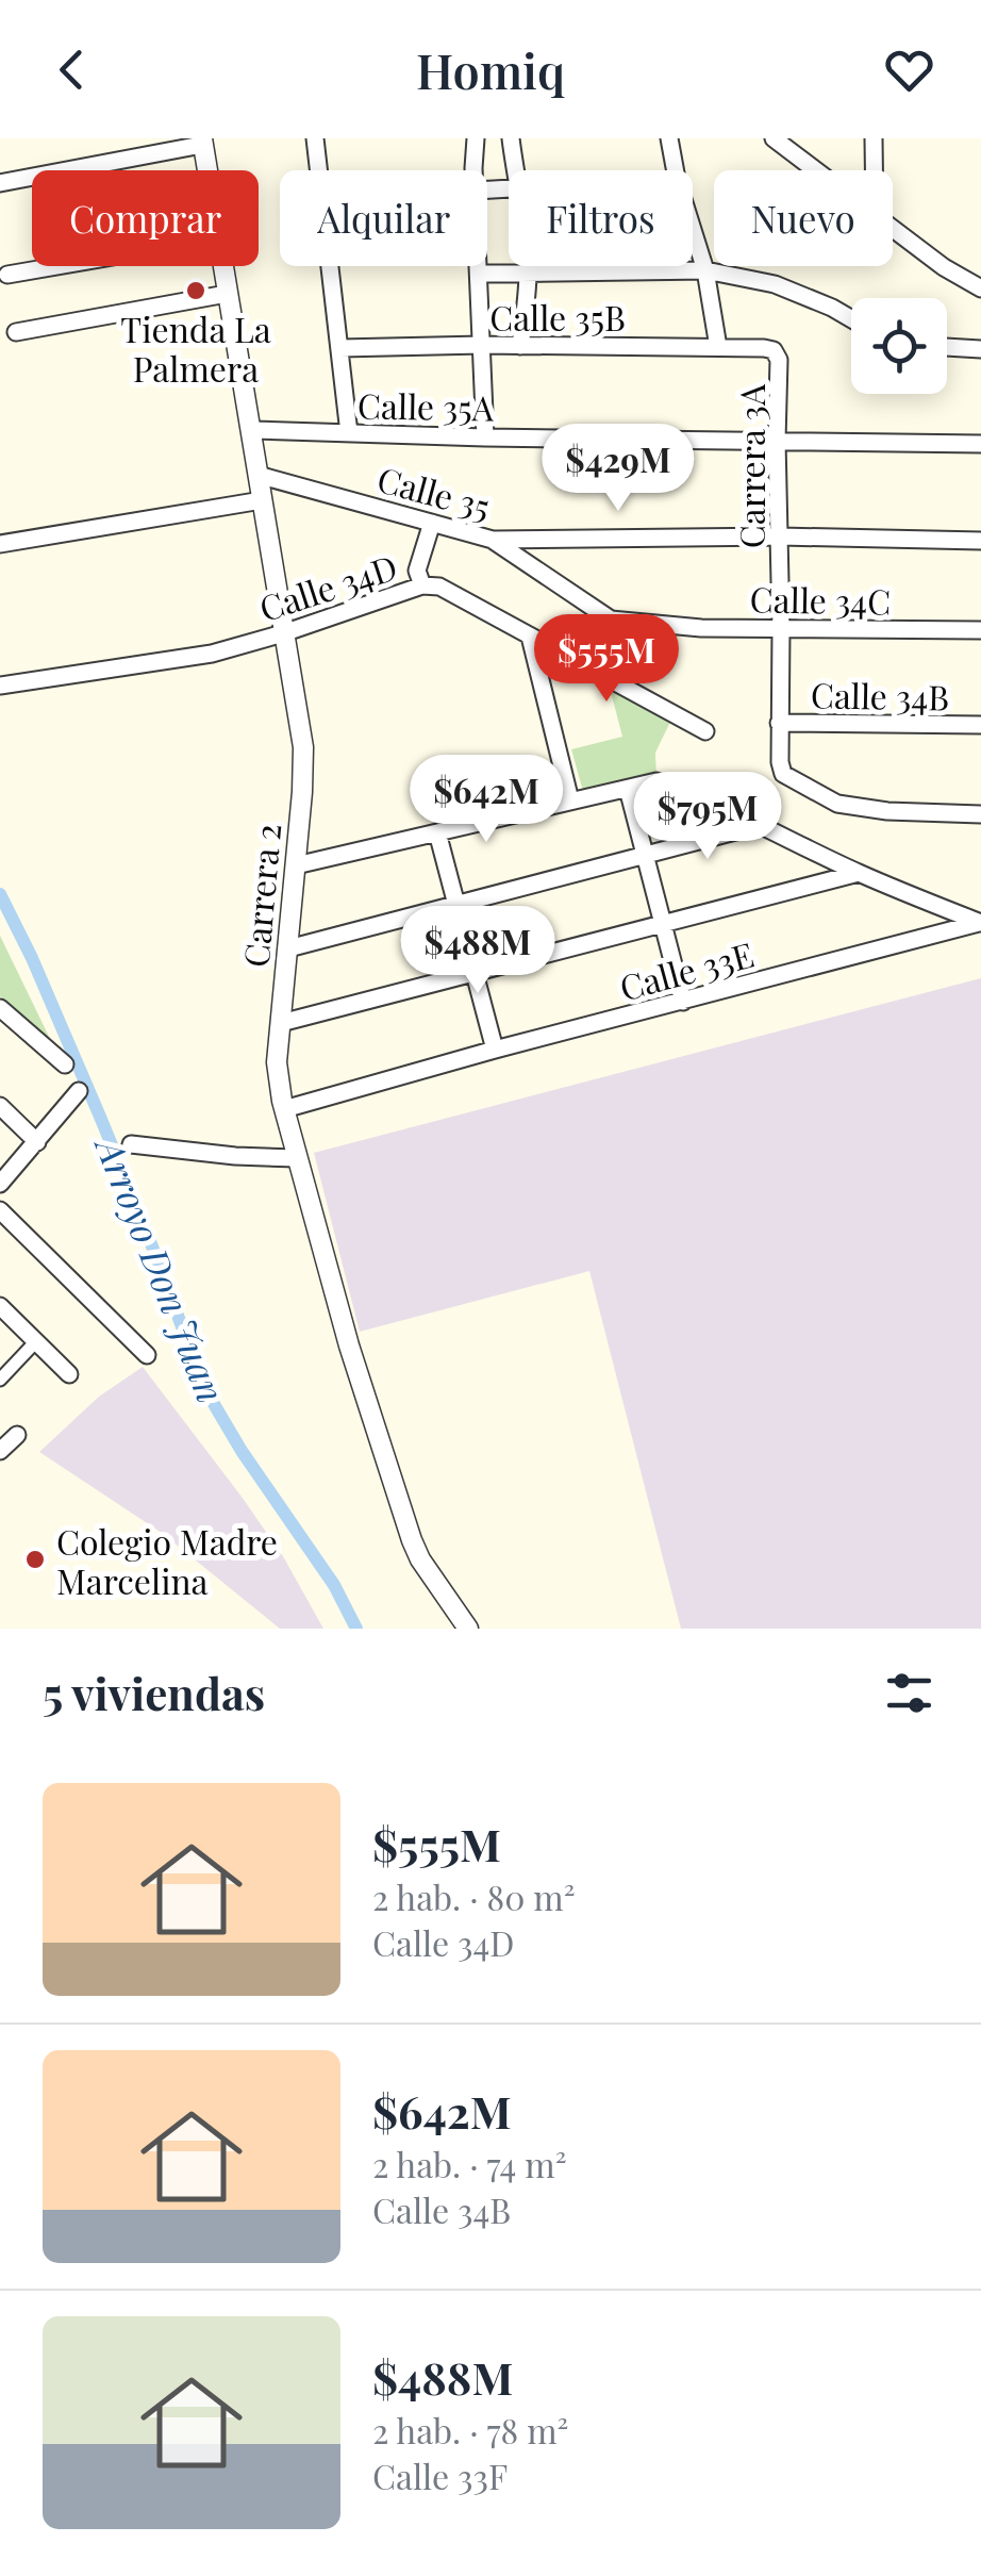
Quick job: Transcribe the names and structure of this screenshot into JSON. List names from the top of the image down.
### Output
{
  "streets": {
    "street": [
      "Calle 35B",
      "Calle 35A",
      "Carrera 3A",
      "Calle 35",
      "Calle 34D",
      "Calle 34C",
      "Calle 34B",
      "Carrera 2",
      "Calle 33E"
    ]
  },
  "crossings": [
    ["Calle 35B", "Carrera 3A"],
    ["Calle 35A", "Carrera 3A"],
    ["Calle 35A", "Carrera 2"],
    ["Carrera 3A", "Calle 35"],
    ["Carrera 3A", "Calle 34C"],
    ["Carrera 3A", "Calle 34B"],
    ["Calle 35", "Calle 34C"],
    ["Calle 35", "Carrera 2"],
    ["Calle 34D", "Carrera 2"],
    ["Carrera 2", "Calle 33E"]
  ],
  "water": ["Arroyo Don Juan"],
  "places": ["Tienda La Palmera", "Colegio Madre Marcelina"],
  "page": {
    "header": "Homiq",
    "chip": [
      "Comprar",
      "Alquilar",
      "Filtros",
      "Nuevo"
    ],
    "price": [
      "$429M",
      "$555M",
      "$642M",
      "$795M",
      "$488M"
    ],
    "heading": "5 viviendas",
    "list": [
      {
        "name": "$555M",
        "note": "2 hab. · 80 m² · Calle 34D"
      },
      {
        "name": "$642M",
        "note": "2 hab. · 74 m² · Calle 34B"
      },
      {
        "name": "$488M",
        "note": "2 hab. · 78 m² · Calle 33F"
      }
    ]
  }
}
